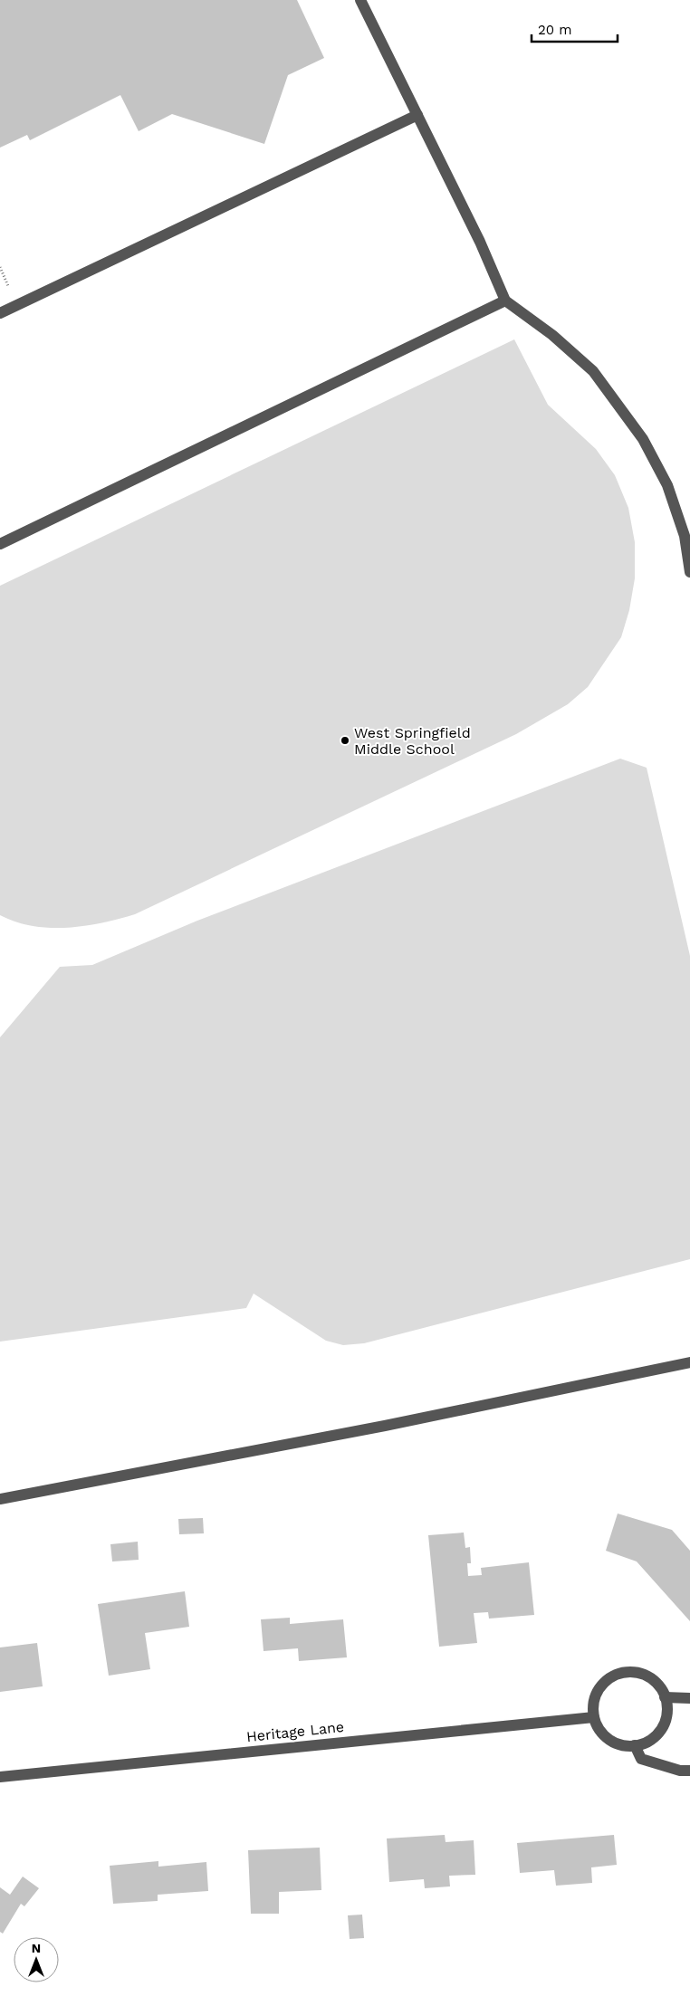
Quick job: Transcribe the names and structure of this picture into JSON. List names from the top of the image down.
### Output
{
  "streets": {
    "street": ["Heritage Lane"]
  },
  "places": ["West Springfield Middle School"],
  "scale_bar": "20 m",
  "north": "top"
}
